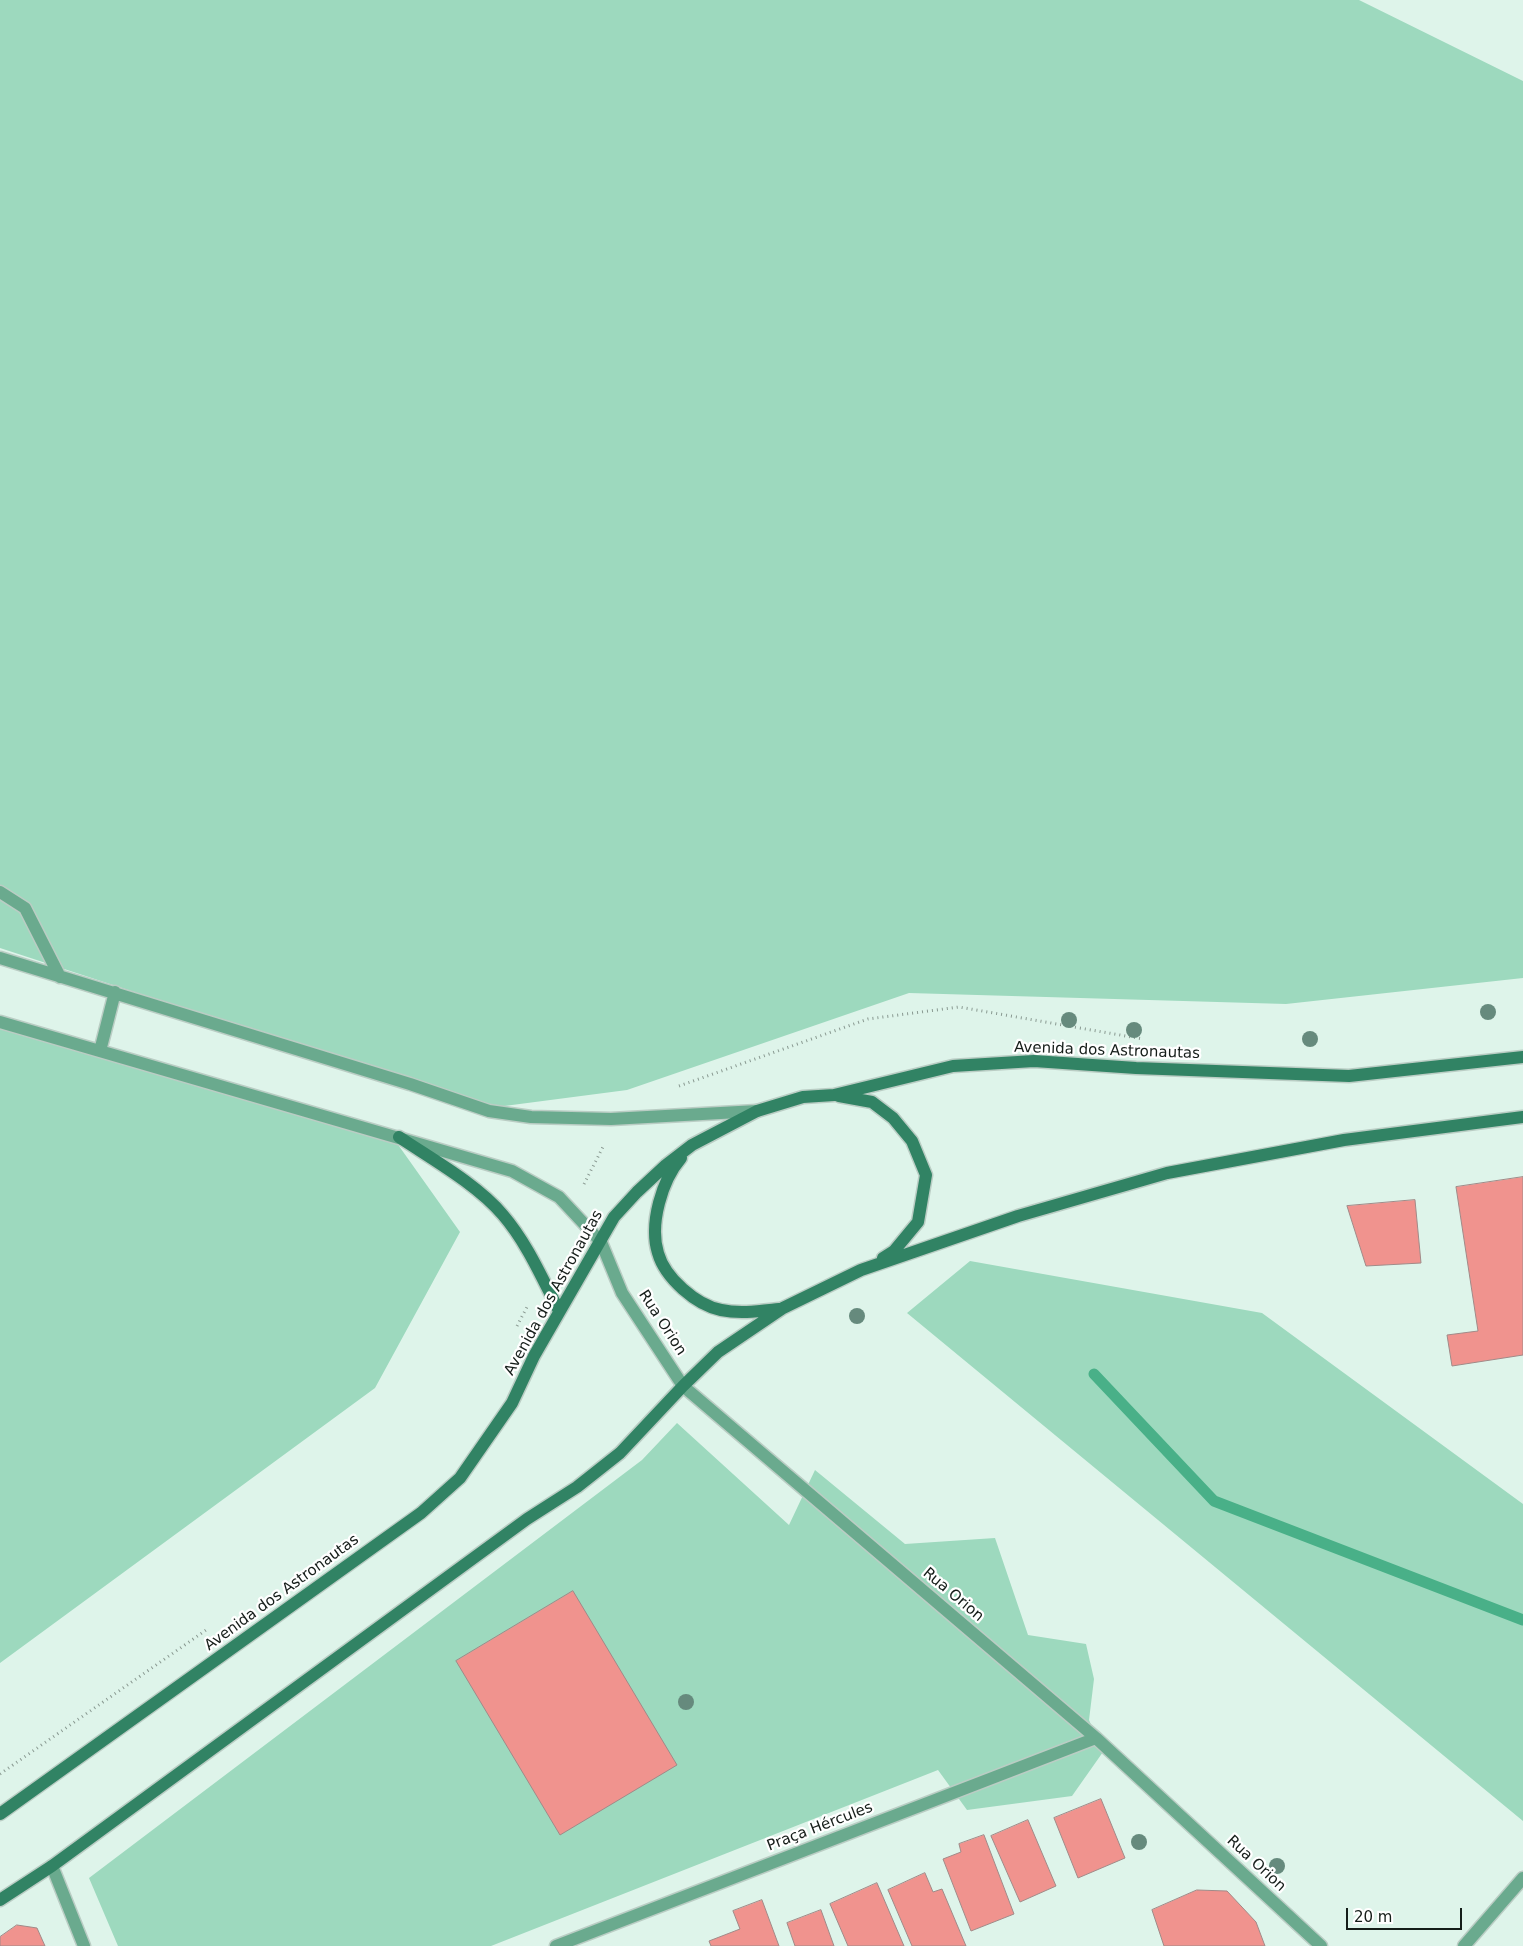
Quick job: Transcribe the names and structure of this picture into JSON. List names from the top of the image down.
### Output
{
  "streets": {
    "main road": ["Avenida dos Astronautas"],
    "street": ["Rua Orion", "Praça Hércules"]
  },
  "crossings": [
    ["Avenida dos Astronautas", "Rua Orion"],
    ["Rua Orion", "Praça Hércules"]
  ],
  "scale_bar": "20 m"
}
